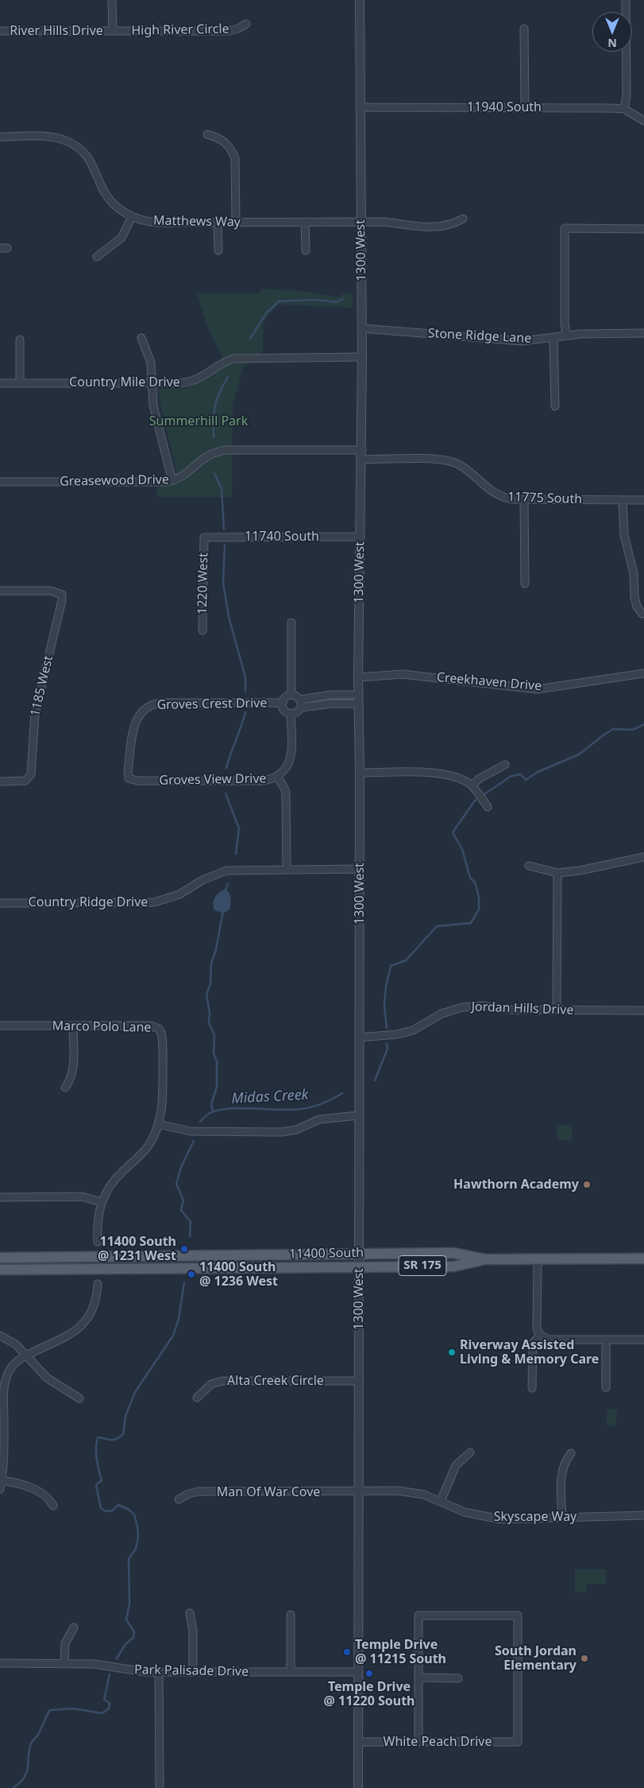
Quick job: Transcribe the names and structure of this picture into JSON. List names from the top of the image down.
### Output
{
  "streets": {
    "main road": ["11400 South", "SR 175"],
    "street": [
      "High River Circle",
      "River Hills Drive",
      "11940 South",
      "Matthews Way",
      "1300 West",
      "Stone Ridge Lane",
      "Country Mile Drive",
      "Greasewood Drive",
      "11775 South",
      "11740 South",
      "1220 West",
      "Creekhaven Drive",
      "1185 West",
      "Groves Crest Drive",
      "Groves View Drive",
      "Country Ridge Drive",
      "Jordan Hills Drive",
      "Marco Polo Lane",
      "Alta Creek Circle",
      "Man Of War Cove",
      "Skyscape Way",
      "Park Palisade Drive",
      "White Peach Drive"
    ]
  },
  "crossings": [
    ["High River Circle", "River Hills Drive"],
    ["11940 South", "1300 West"],
    ["Matthews Way", "1300 West"],
    ["1300 West", "Stone Ridge Lane"],
    ["1300 West", "Country Mile Drive"],
    ["1300 West", "Greasewood Drive"],
    ["1300 West", "11775 South"],
    ["1300 West", "11740 South"],
    ["1300 West", "Creekhaven Drive"],
    ["1300 West", "Country Ridge Drive"],
    ["1300 West", "Jordan Hills Drive"],
    ["1300 West", "11400 South"],
    ["1300 West", "Alta Creek Circle"],
    ["1300 West", "Man Of War Cove"],
    ["1300 West", "Skyscape Way"],
    ["1300 West", "Park Palisade Drive"],
    ["1300 West", "White Peach Drive"],
    ["11740 South", "1220 West"],
    ["Groves Crest Drive", "Groves View Drive"],
    ["Man Of War Cove", "Skyscape Way"]
  ],
  "water": ["Midas Creek"],
  "parks": ["Summerhill Park"],
  "places": [
    "Hawthorn Academy",
    "11400 South @ 1231 West",
    "11400 South @ 1236 West",
    "Riverway Assisted Living & Memory Care",
    "Temple Drive @ 11215 South",
    "South Jordan Elementary",
    "Temple Drive @ 11220 South"
  ],
  "north": "bottom"
}
